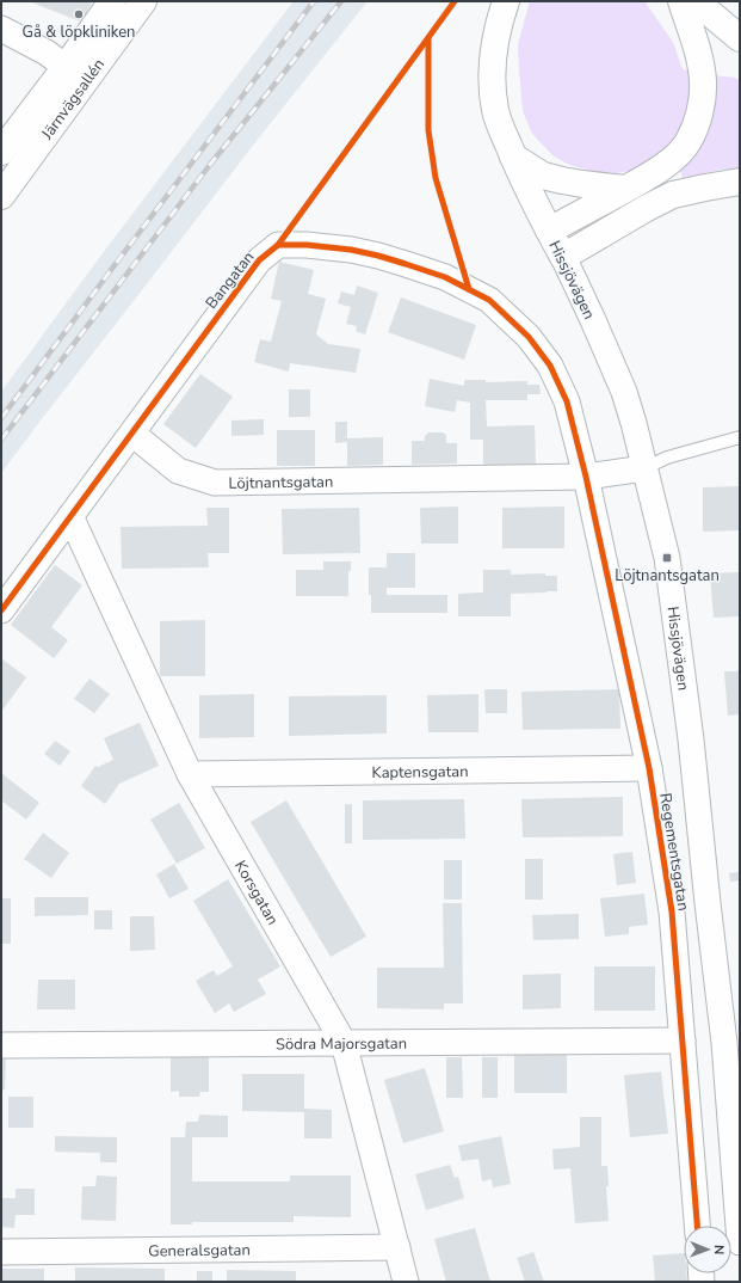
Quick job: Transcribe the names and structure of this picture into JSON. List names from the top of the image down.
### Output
{
  "streets": {
    "main road": ["Järnvägsallén", "Hissjövägen"],
    "street": [
      "Bangatan",
      "Löjtnantsgatan",
      "Kaptensgatan",
      "Regementsgatan",
      "Korsgatan",
      "Södra Majorsgatan",
      "Generalsgatan"
    ]
  },
  "crossings": [
    ["Bangatan", "Löjtnantsgatan"],
    ["Bangatan", "Regementsgatan"],
    ["Bangatan", "Korsgatan"],
    ["Hissjövägen", "Löjtnantsgatan"],
    ["Löjtnantsgatan", "Regementsgatan"],
    ["Kaptensgatan", "Regementsgatan"],
    ["Kaptensgatan", "Korsgatan"],
    ["Regementsgatan", "Södra Majorsgatan"],
    ["Korsgatan", "Södra Majorsgatan"],
    ["Korsgatan", "Generalsgatan"]
  ],
  "places": {
    "other": ["Gå & löpkliniken"],
    "transit": ["Löjtnantsgatan"]
  },
  "north": "right"
}
